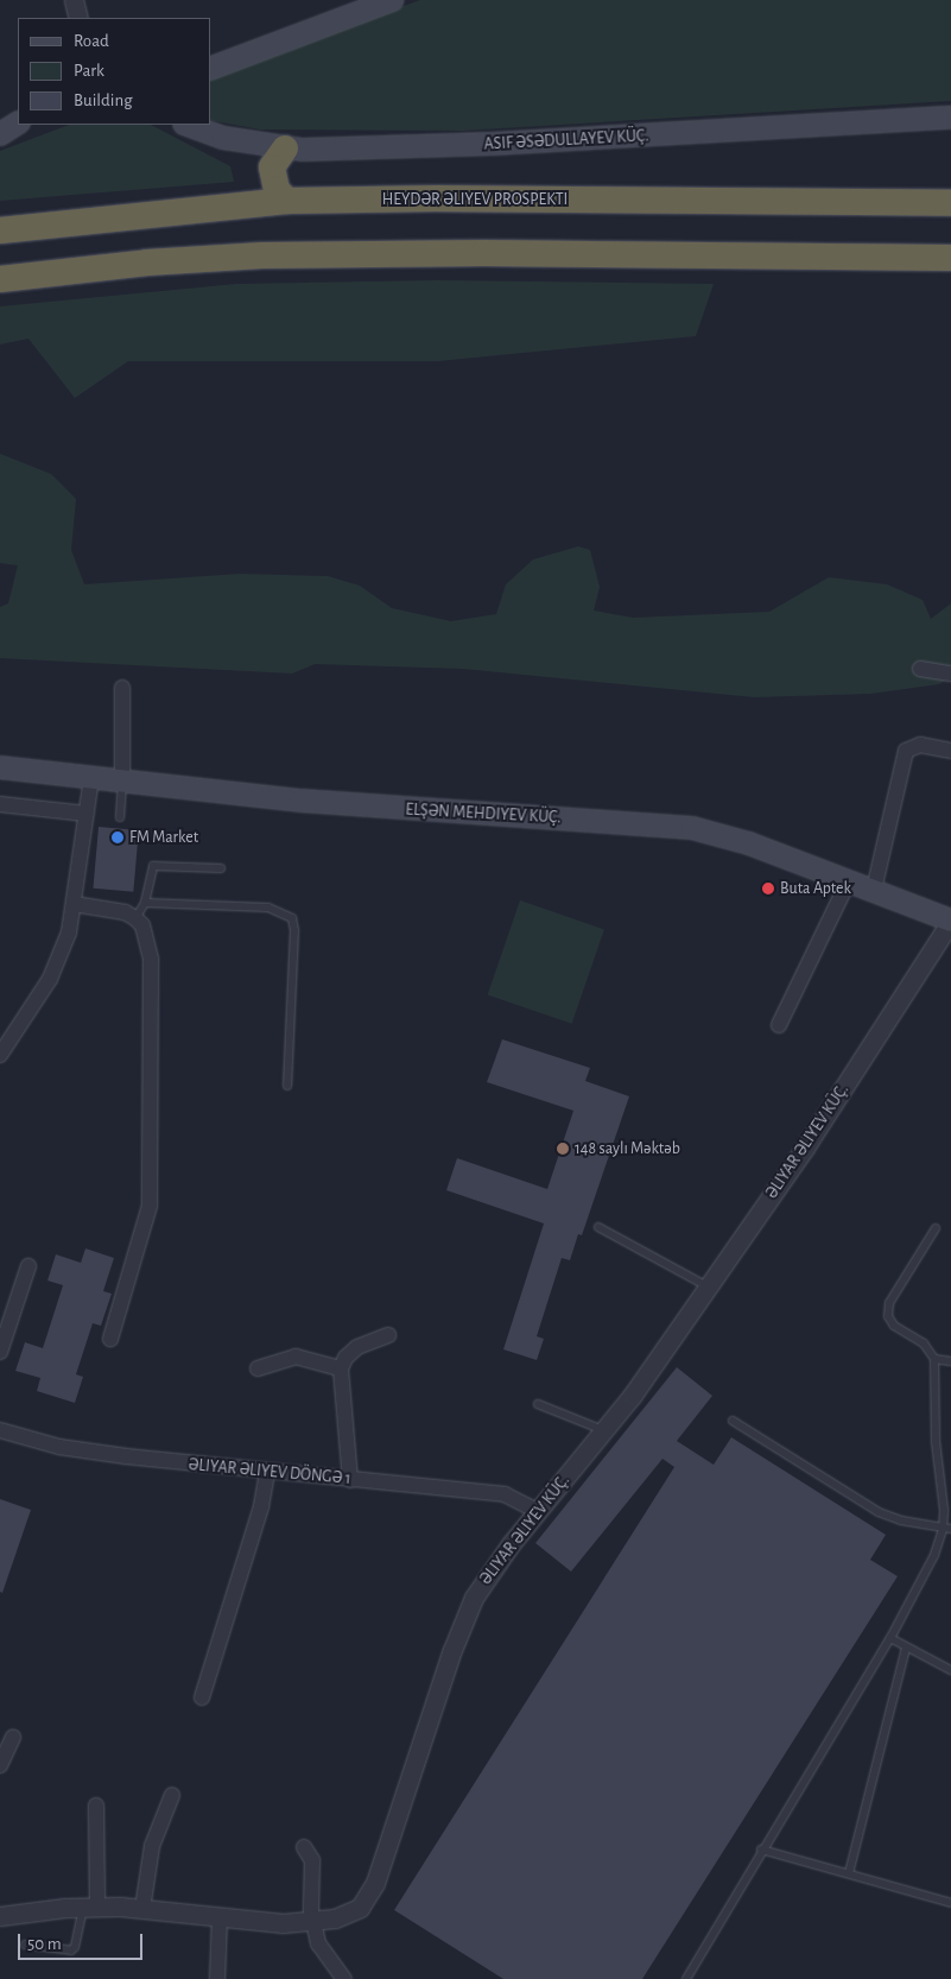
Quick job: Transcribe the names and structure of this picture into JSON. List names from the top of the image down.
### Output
{
  "streets": {
    "highway": ["HEYDƏR ƏLIYEV PROSPEKTI"],
    "main road": ["ASIF ƏSƏDULLAYEV KÜÇ.", "ELŞƏN MEHDIYEV KÜÇ."],
    "street": ["ƏLIYAR ƏLIYEV KÜÇ.", "ƏLIYAR ƏLIYEV DÖNGƏ 1"]
  },
  "crossings": [
    ["ELŞƏN MEHDIYEV KÜÇ.", "ƏLIYAR ƏLIYEV KÜÇ."],
    ["ƏLIYAR ƏLIYEV KÜÇ.", "ƏLIYAR ƏLIYEV DÖNGƏ 1"]
  ],
  "places": ["FM Market", "Buta Aptek", "148 saylı Məktəb"],
  "legend": ["Road", "Park", "Building"],
  "scale_bar": "50 m"
}
